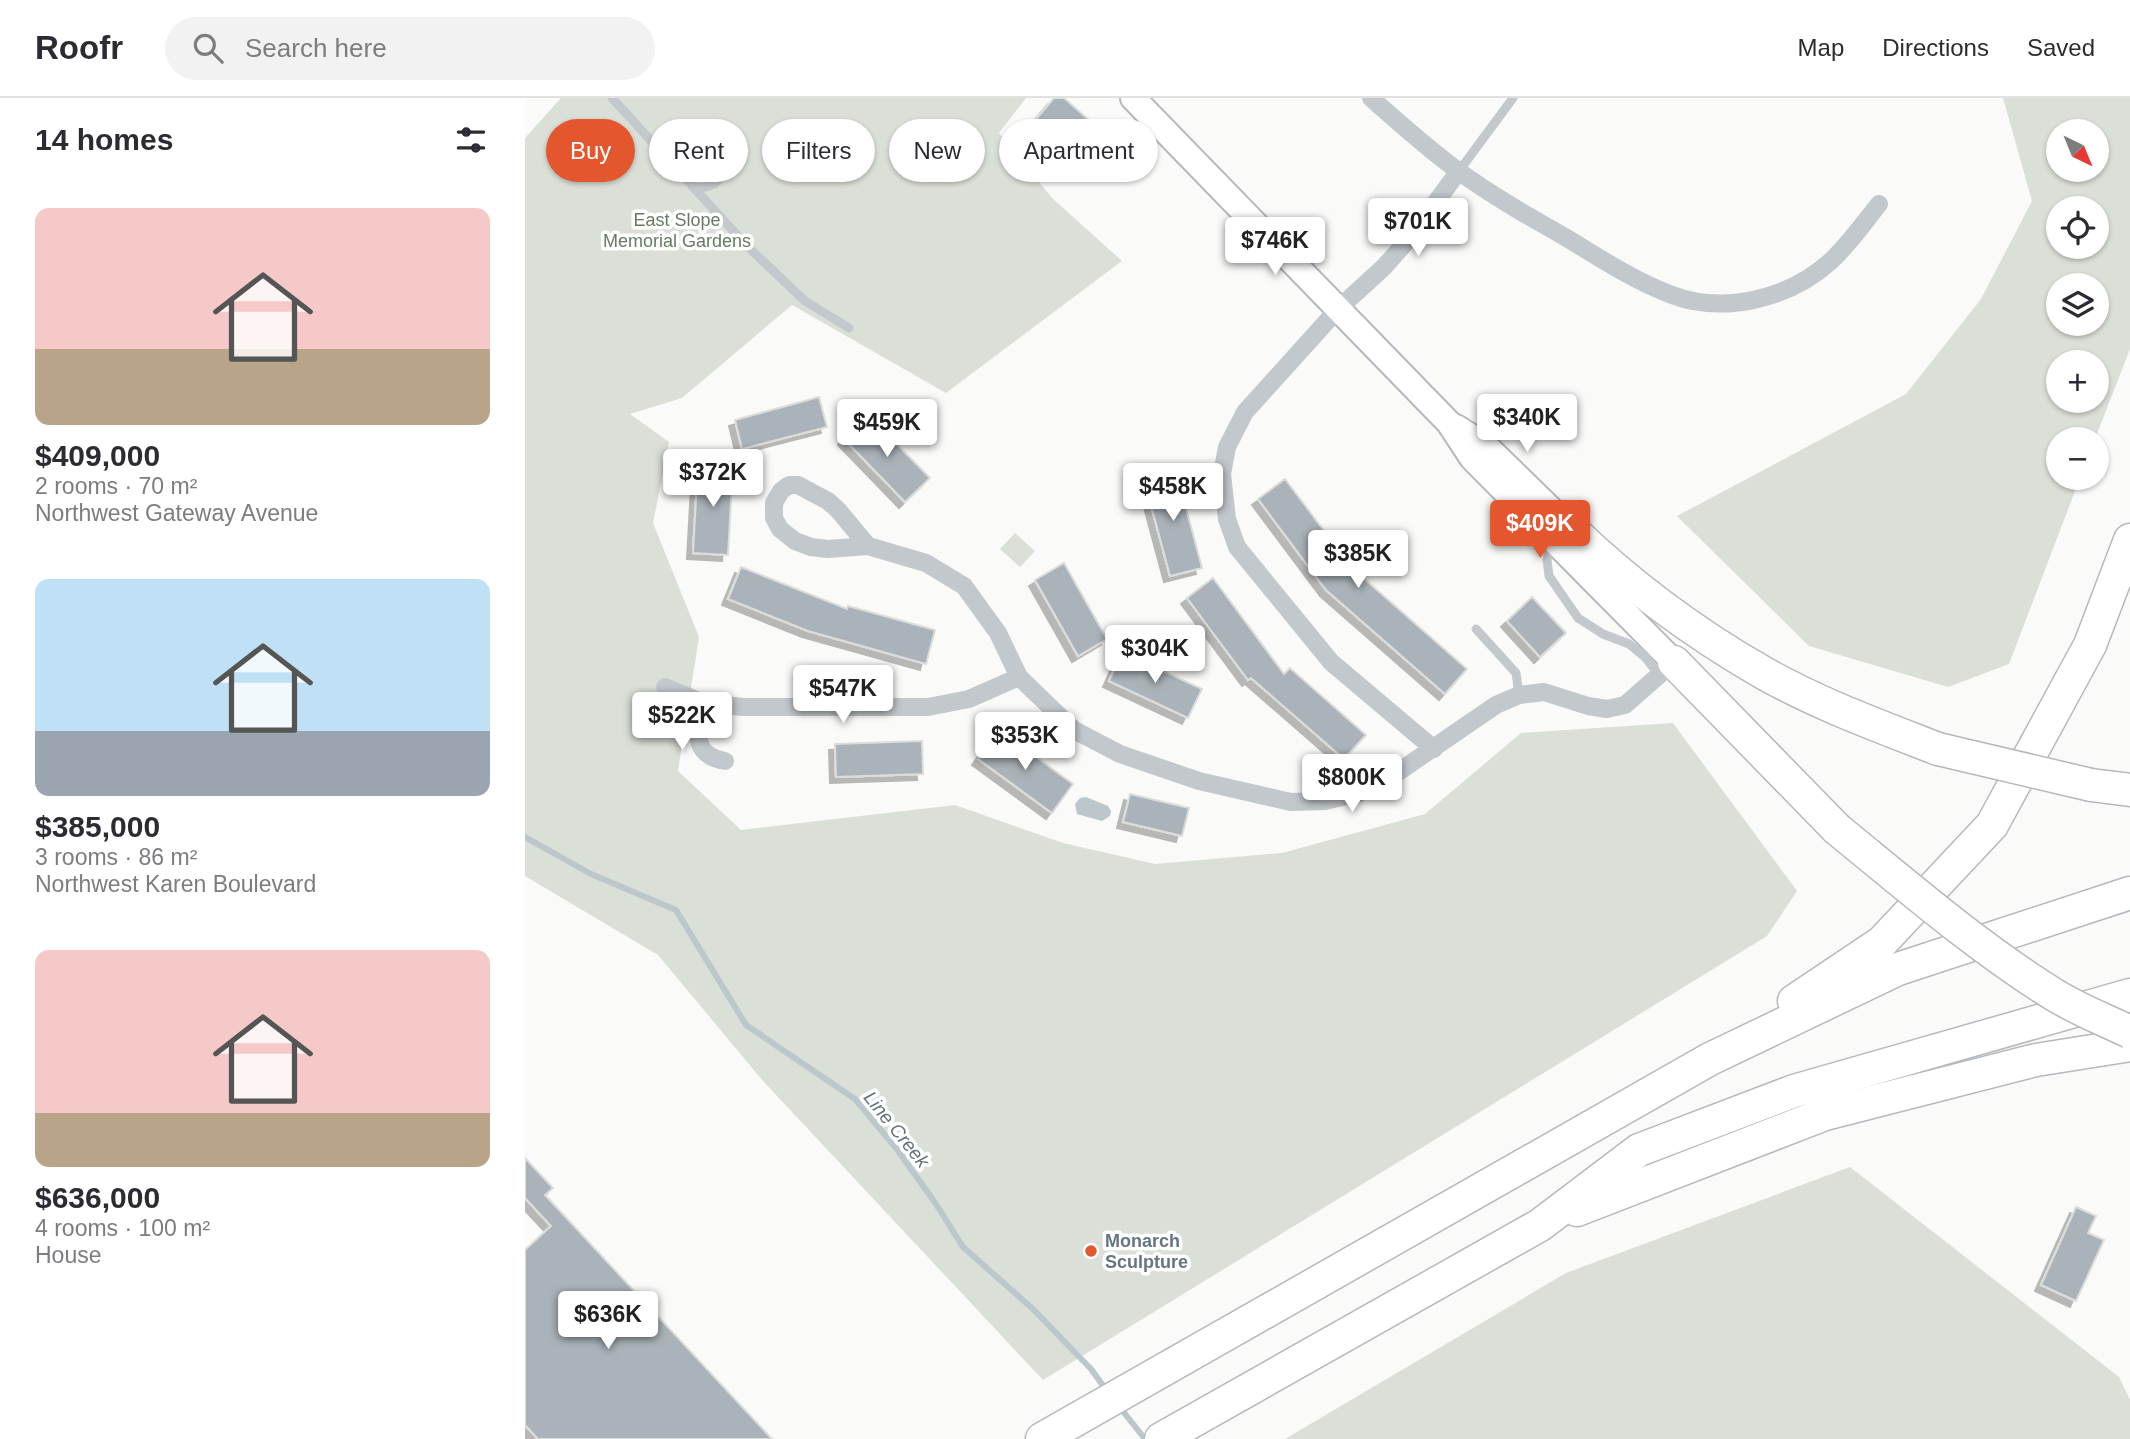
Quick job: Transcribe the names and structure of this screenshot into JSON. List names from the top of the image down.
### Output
{
  "water": ["Line Creek"],
  "parks": ["East Slope Memorial Gardens"],
  "places": ["Monarch Sculpture"],
  "north": "bottom right",
  "page": {
    "header": "Roofr",
    "search": "Search here",
    "nav": ["Map", "Directions", "Saved"],
    "heading": "14 homes",
    "map_buttons": ["+", "−"],
    "chip": [
      "Buy",
      "Rent",
      "Filters",
      "New",
      "Apartment"
    ],
    "list": [
      {
        "name": "$409,000",
        "note": "2 rooms · 70 m² · Northwest Gateway Avenue"
      },
      {
        "name": "$385,000",
        "note": "3 rooms · 86 m² · Northwest Karen Boulevard"
      },
      {
        "name": "$636,000",
        "note": "4 rooms · 100 m² · House"
      }
    ],
    "price": [
      "$701K",
      "$746K",
      "$340K",
      "$459K",
      "$372K",
      "$458K",
      "$409K",
      "$385K",
      "$304K",
      "$547K",
      "$522K",
      "$353K",
      "$800K",
      "$636K"
    ]
  }
}
